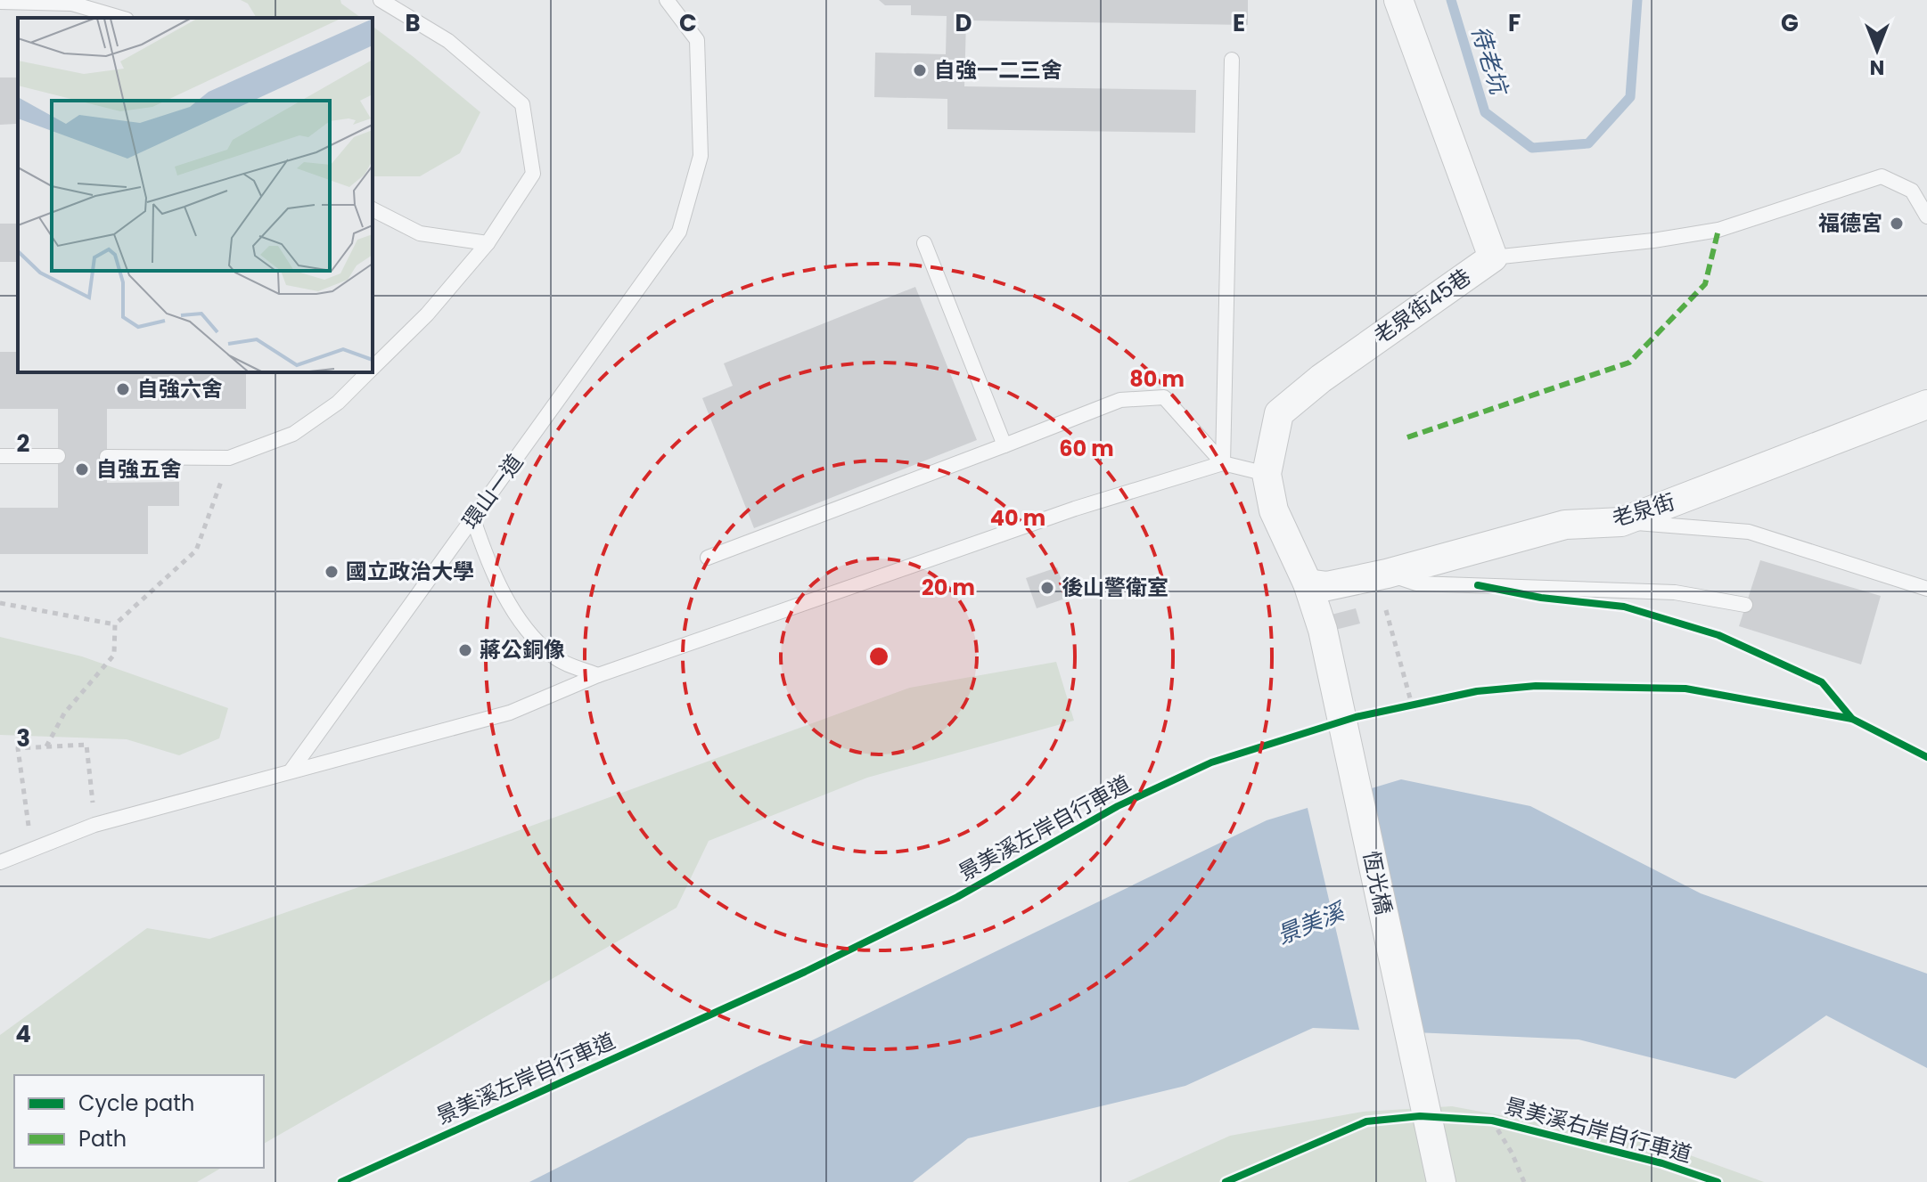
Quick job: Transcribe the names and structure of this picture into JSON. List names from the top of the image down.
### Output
{
  "streets": {
    "street": ["老泉街45巷", "老泉街", "恆光橋"],
    "lane": ["環山一道"],
    "cycle path": ["景美溪左岸自行車道", "景美溪右岸自行車道"]
  },
  "crossings": [
    ["老泉街45巷", "老泉街"],
    ["老泉街45巷", "恆光橋"],
    ["老泉街", "恆光橋"]
  ],
  "water": ["待老坑", "景美溪"],
  "places": [
    "自強一二三舍",
    "福德宮",
    "自強六舍",
    "自強五舍",
    "國立政治大學",
    "後山警衛室",
    "蔣公銅像"
  ],
  "legend": ["Cycle path", "Path"],
  "north": "bottom",
  "grid": {
    "columns": [
      "B",
      "C",
      "D",
      "E",
      "F",
      "G"
    ],
    "rows": ["2", "3", "4"]
  },
  "rings": [
    "80 m",
    "60 m",
    "40 m",
    "20 m"
  ]
}
